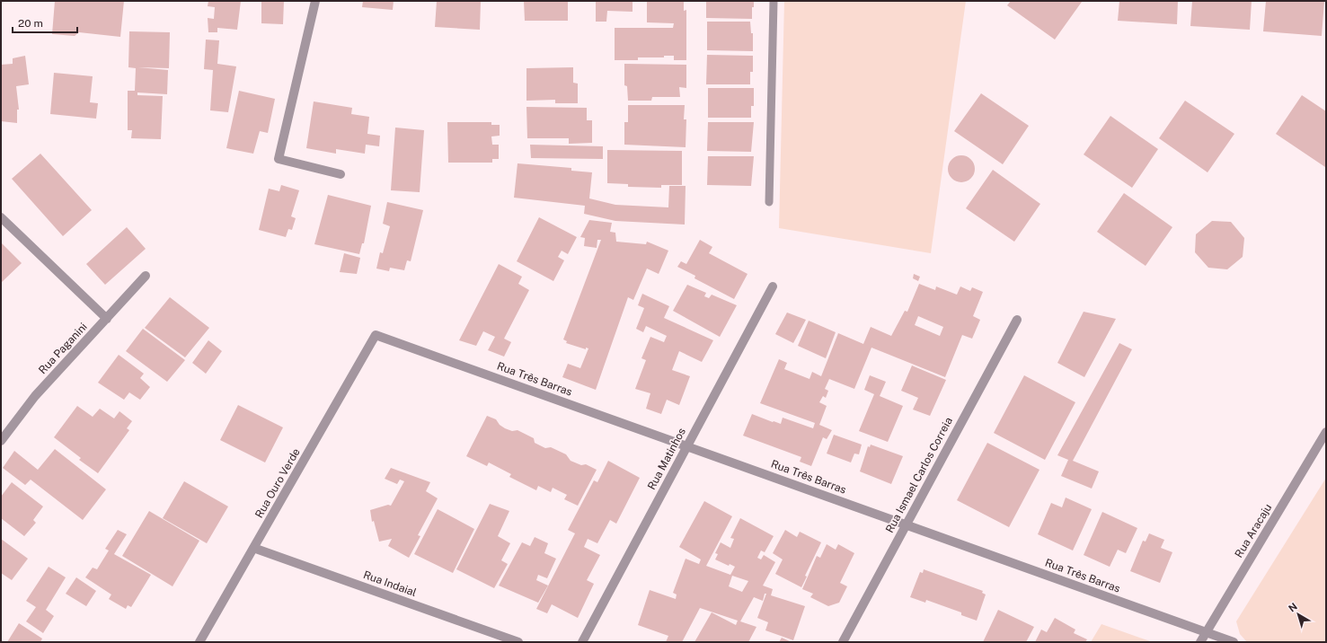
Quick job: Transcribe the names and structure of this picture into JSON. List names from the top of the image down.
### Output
{
  "streets": {
    "street": [
      "Rua Paganini",
      "Rua Três Barras",
      "Rua Matinhos",
      "Rua Ismael Carlos Correia",
      "Rua Ouro Verde",
      "Rua Aracaju",
      "Rua Indaial"
    ]
  },
  "crossings": [
    ["Rua Três Barras", "Rua Matinhos"],
    ["Rua Três Barras", "Rua Ismael Carlos Correia"],
    ["Rua Três Barras", "Rua Ouro Verde"],
    ["Rua Três Barras", "Rua Aracaju"],
    ["Rua Ouro Verde", "Rua Indaial"]
  ],
  "scale_bar": "20 m",
  "north": "top left"
}
